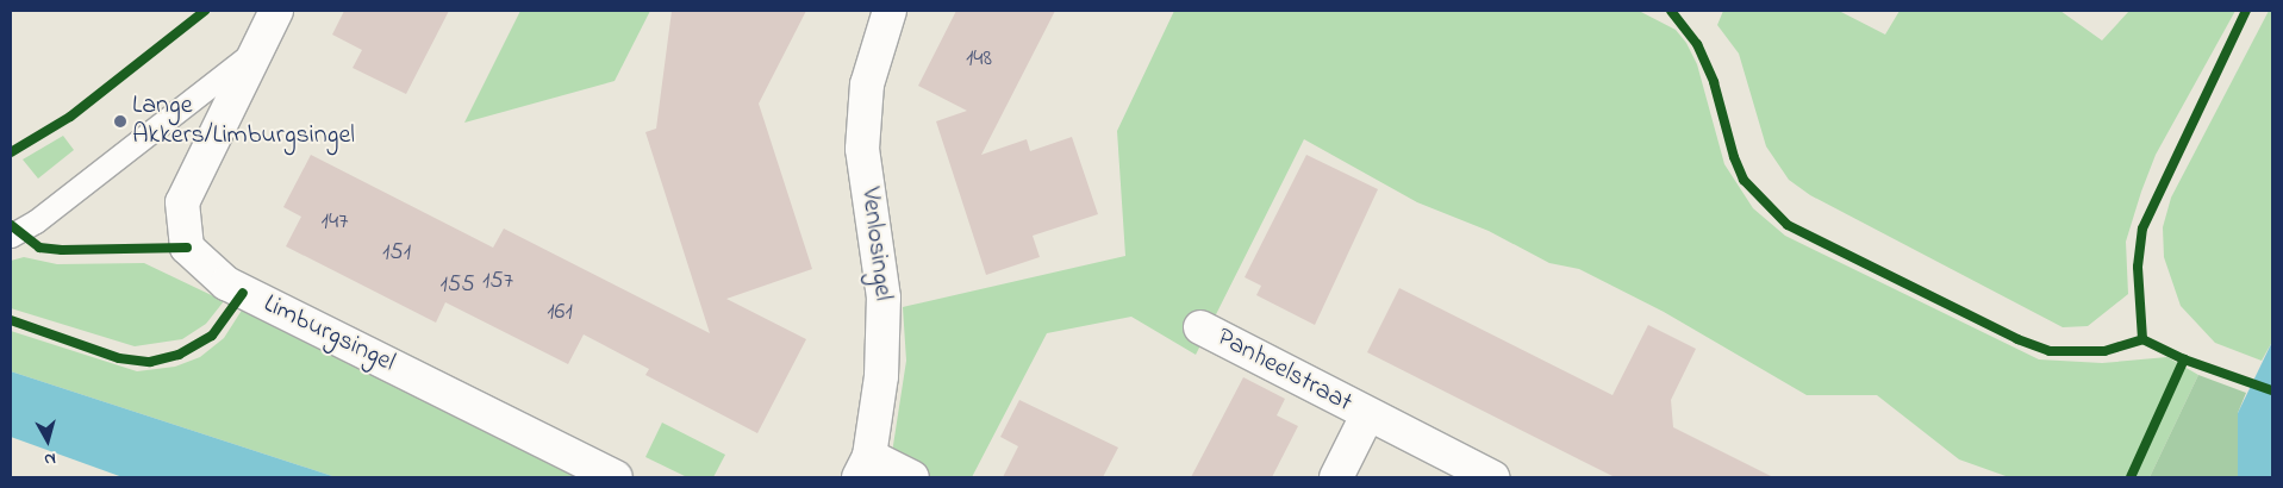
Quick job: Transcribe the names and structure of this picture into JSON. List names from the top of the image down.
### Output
{
  "streets": {
    "street": ["Venlosingel", "Limburgsingel", "Panheelstraat"]
  },
  "places": ["Lange Akkers/Limburgsingel"],
  "house_numbers": [
    "148",
    "147",
    "151",
    "157",
    "155",
    "161"
  ],
  "north": "bottom"
}
